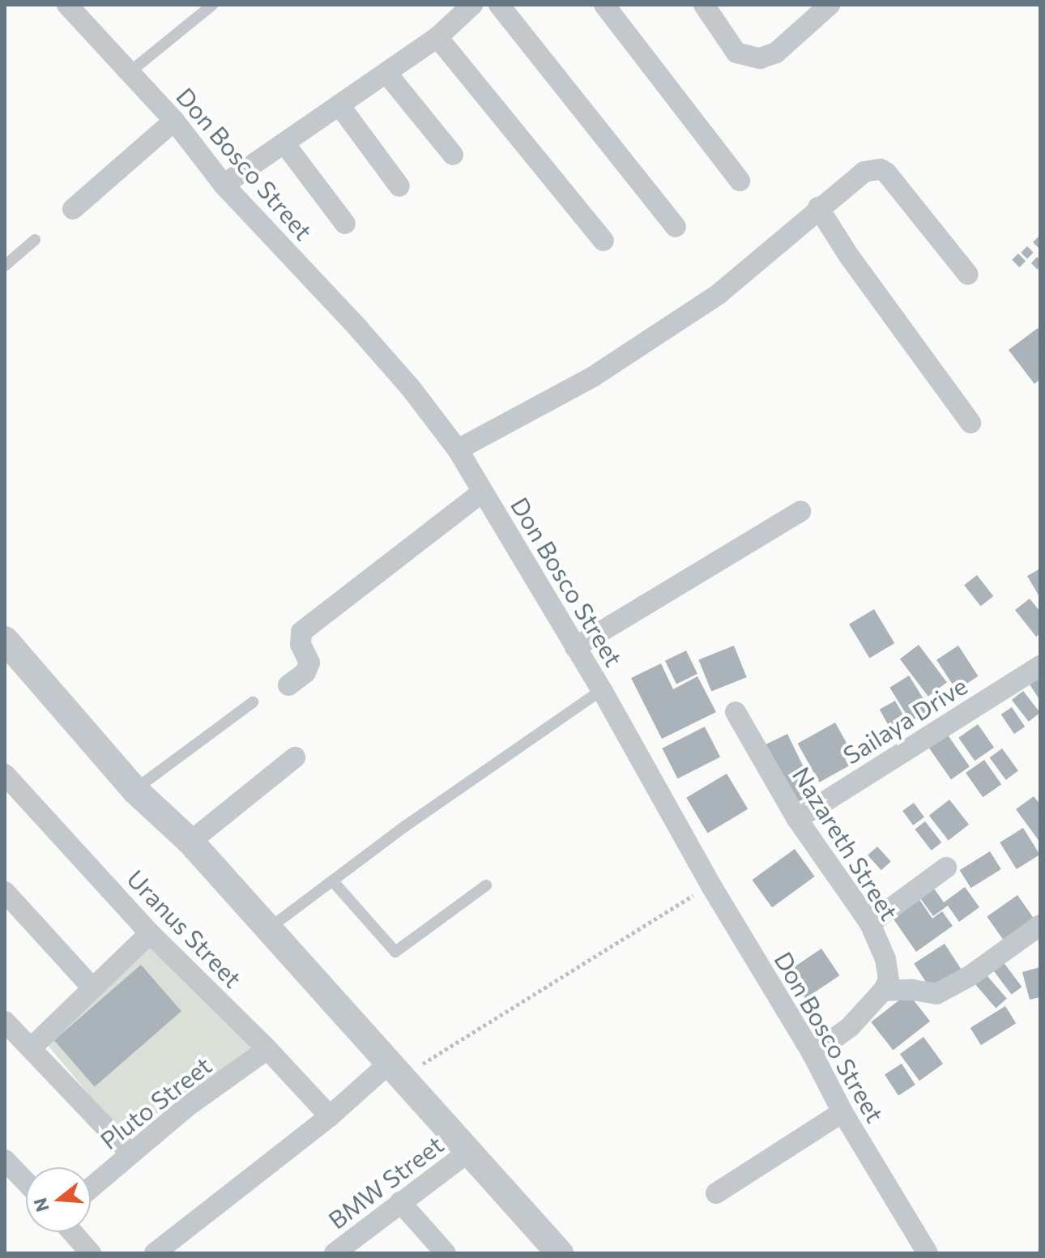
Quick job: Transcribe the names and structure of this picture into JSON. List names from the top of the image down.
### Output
{
  "streets": {
    "street": [
      "Don Bosco Street",
      "Sailaya Drive",
      "Nazareth Street",
      "Uranus Street",
      "Pluto Street",
      "BMW Street"
    ]
  },
  "crossings": [
    ["Sailaya Drive", "Nazareth Street"],
    ["Uranus Street", "Pluto Street"]
  ],
  "north": "left"
}
